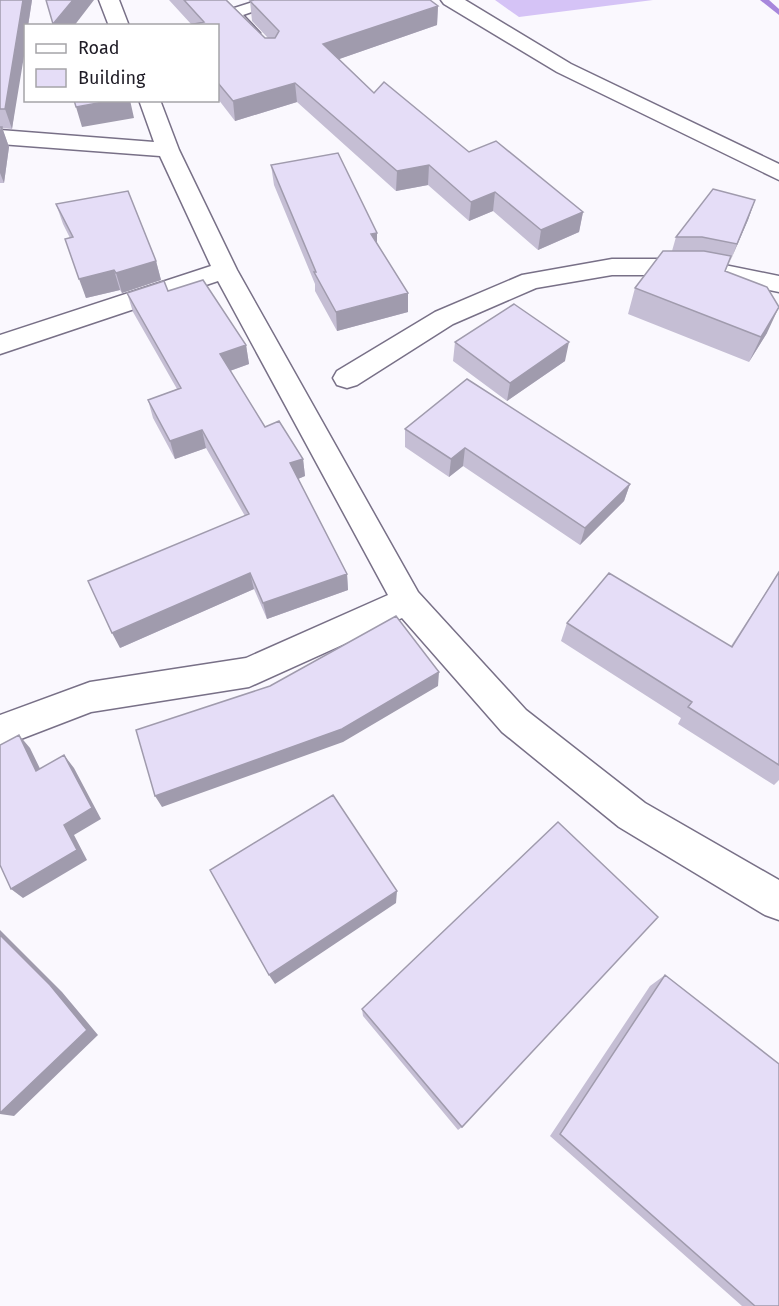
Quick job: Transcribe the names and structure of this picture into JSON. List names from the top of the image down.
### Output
{
  "legend": ["Road", "Building"]
}
